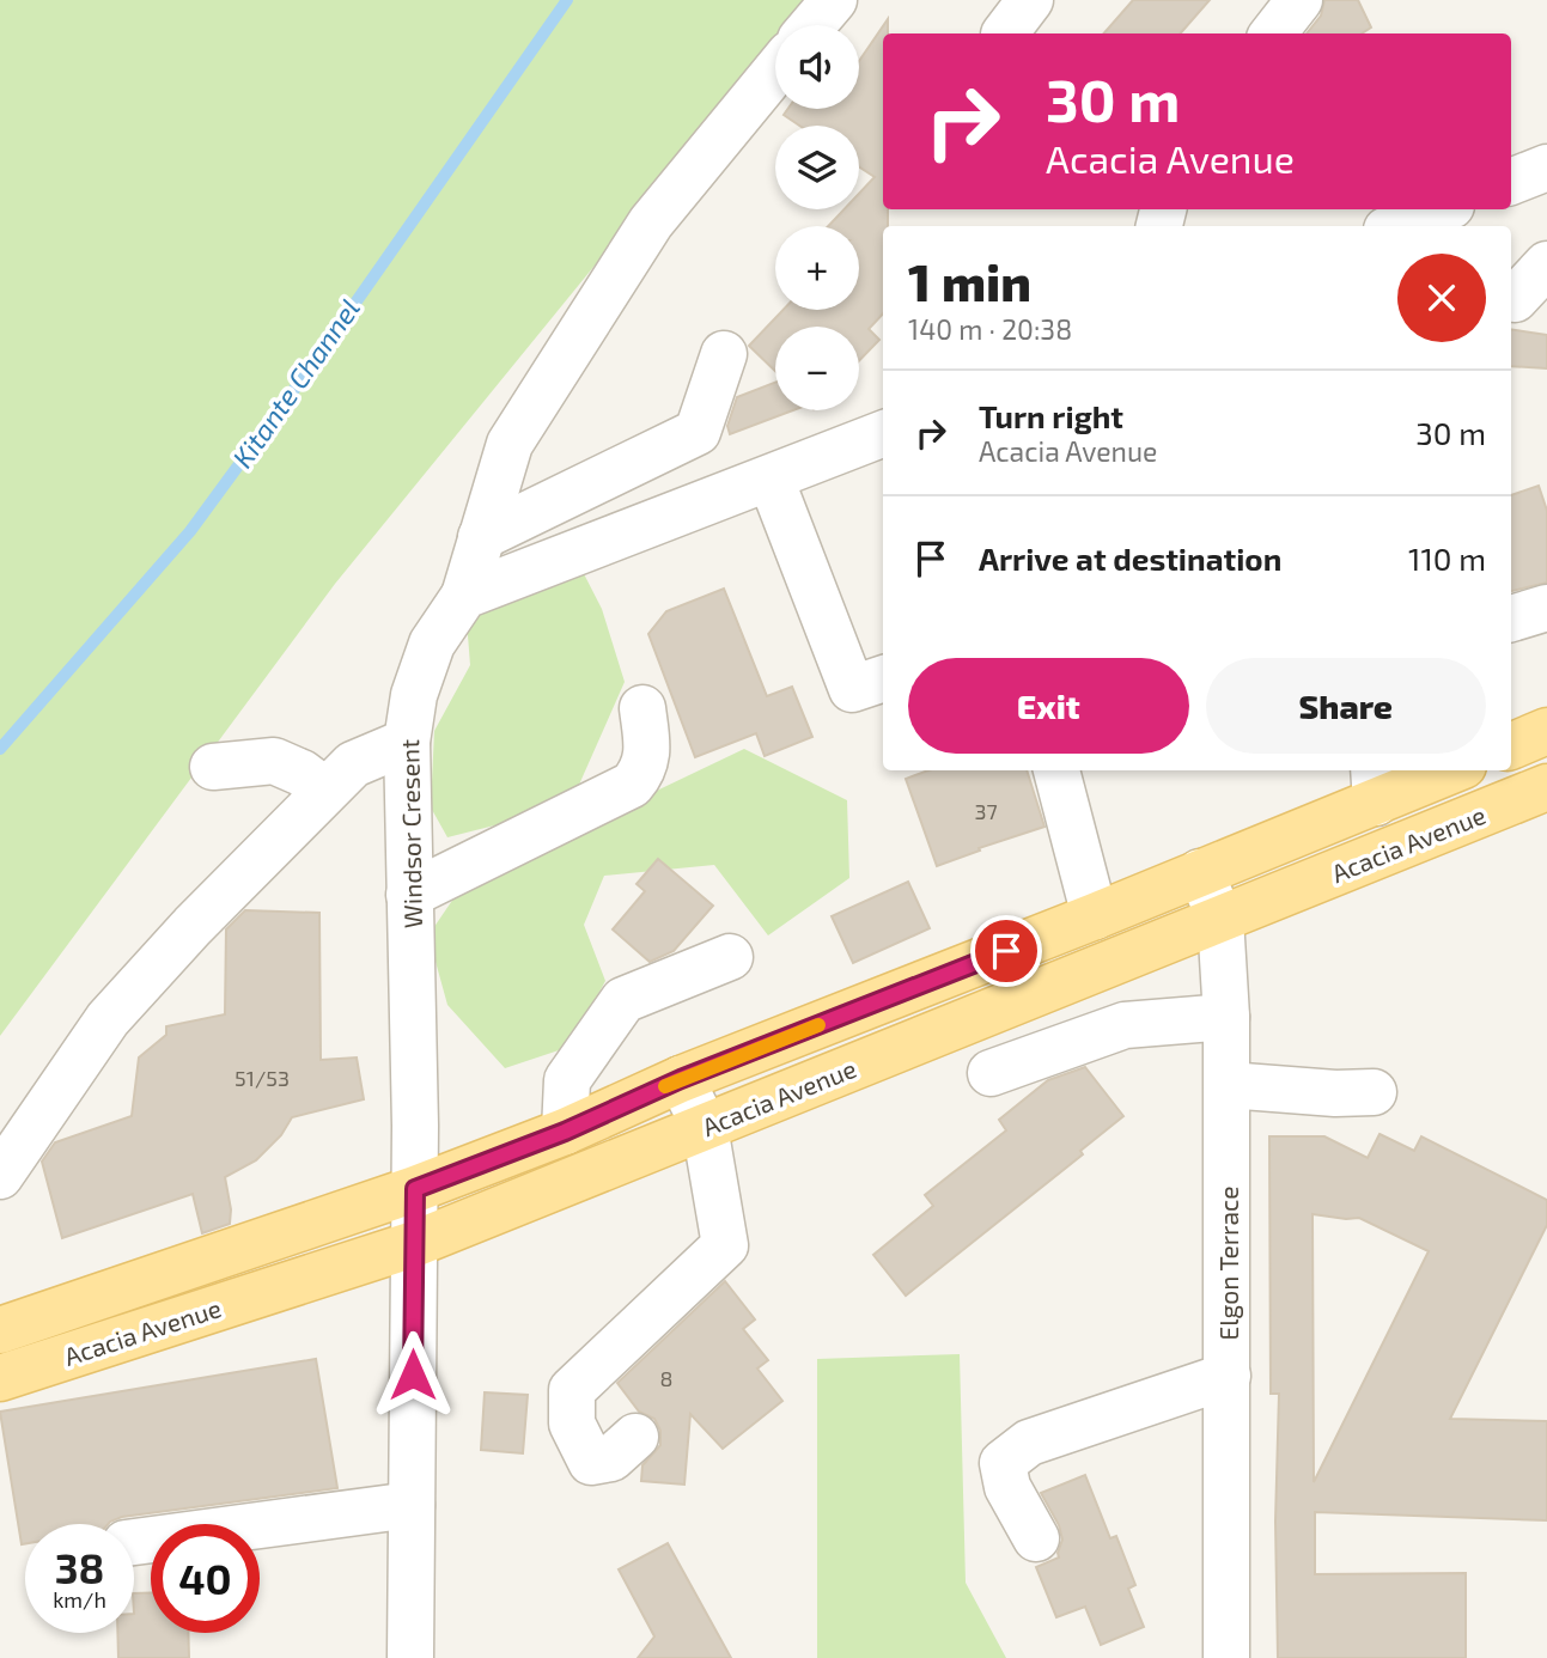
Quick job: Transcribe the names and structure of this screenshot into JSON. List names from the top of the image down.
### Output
{
  "streets": {
    "main road": ["Acacia Avenue"],
    "street": ["Windsor Cresent", "Elgon Terrace"]
  },
  "crossings": [
    ["Windsor Cresent", "Acacia Avenue"],
    ["Acacia Avenue", "Elgon Terrace"]
  ],
  "water": ["Kitante Channel"],
  "house_numbers": ["37", "51/53", "8"],
  "page": {
    "map_buttons": ["+", "−"],
    "turn": ["30 m", "Acacia Avenue"],
    "heading": ["1 min", "140 m · 20:38"],
    "list": [
      {
        "name": "Turn right",
        "note": "Acacia Avenue",
        "value": "30 m"
      },
      {
        "name": "Arrive at destination",
        "value": "110 m"
      }
    ],
    "buttons": ["Exit", "Share"],
    "speed": "38 km/h",
    "limit": "40"
  }
}
